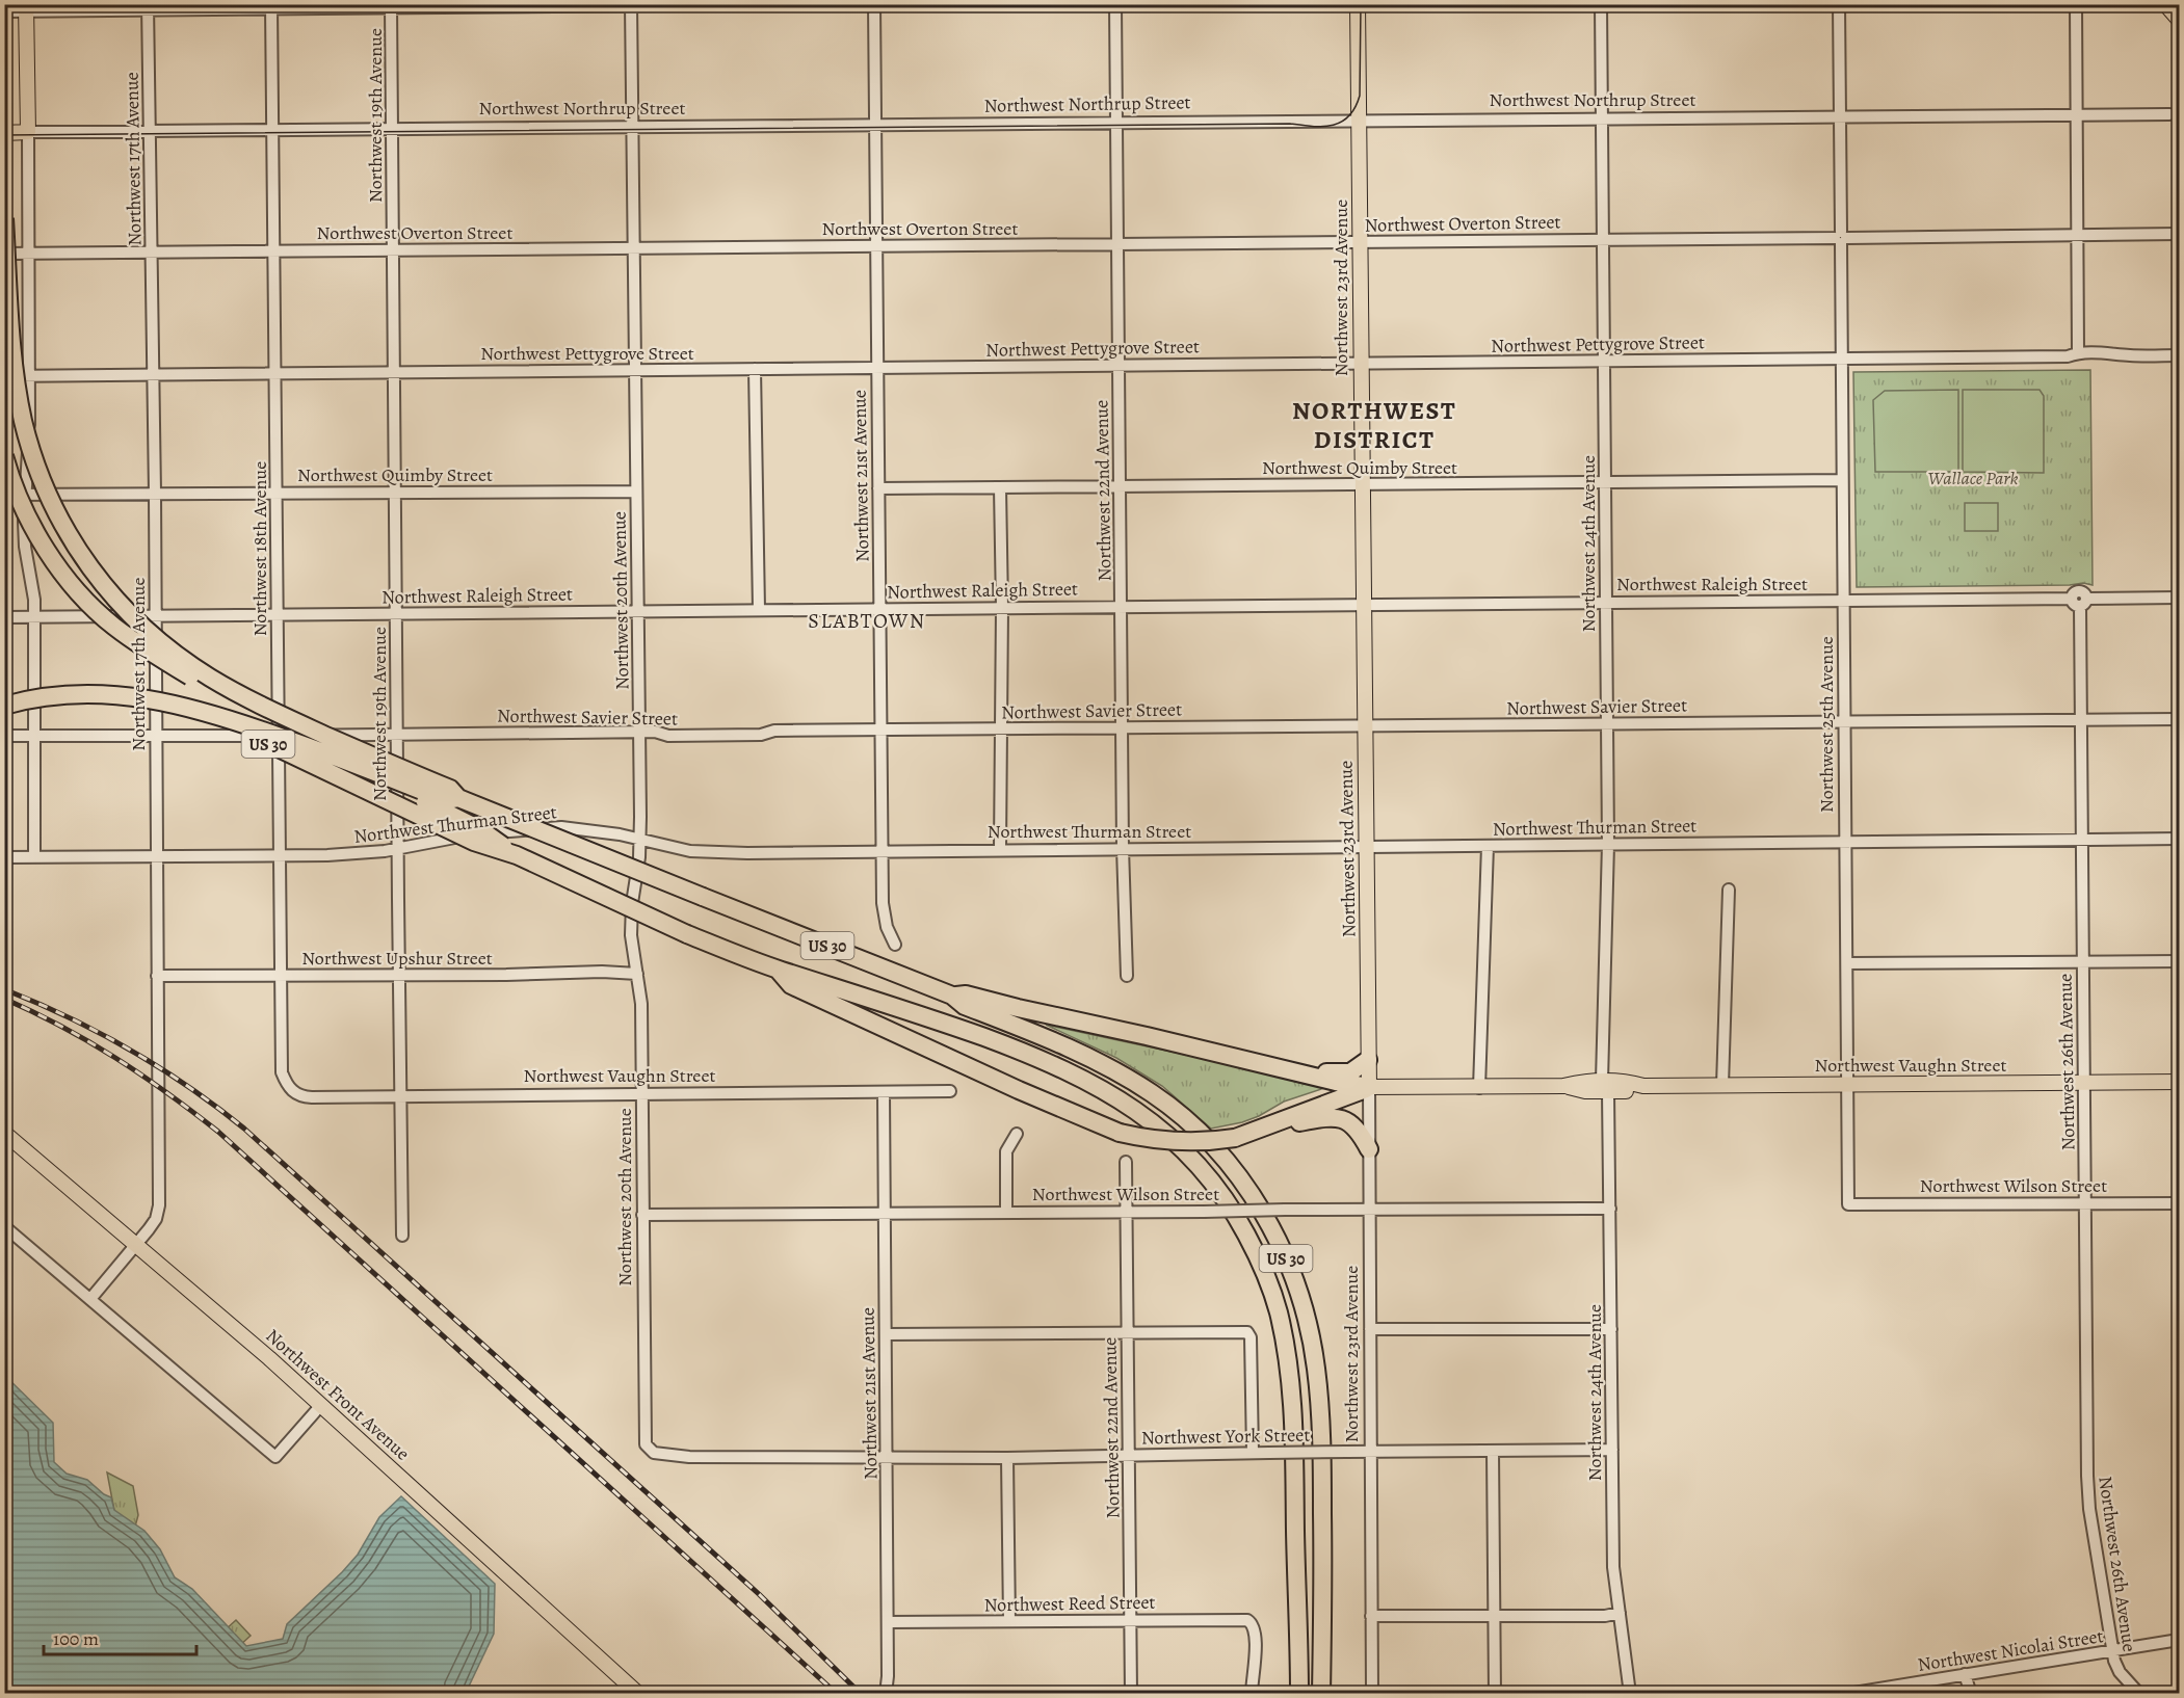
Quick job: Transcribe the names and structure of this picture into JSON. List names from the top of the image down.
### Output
{
  "streets": {
    "highway": ["US 30"],
    "main road": [
      "Northwest Northrup Street",
      "Northwest 23rd Avenue",
      "Northwest Vaughn Street",
      "Northwest Front Avenue"
    ],
    "street": [
      "Northwest 19th Avenue",
      "Northwest 17th Avenue",
      "Northwest Overton Street",
      "Northwest Pettygrove Street",
      "Northwest Quimby Street",
      "Northwest 21st Avenue",
      "Northwest 22nd Avenue",
      "Northwest 24th Avenue",
      "Northwest 18th Avenue",
      "Northwest Raleigh Street",
      "Northwest 20th Avenue",
      "Northwest Savier Street",
      "Northwest 25th Avenue",
      "Northwest Thurman Street",
      "Northwest Upshur Street",
      "Northwest 26th Avenue",
      "Northwest Wilson Street",
      "Northwest York Street",
      "Northwest Reed Street",
      "Northwest Nicolai Street"
    ]
  },
  "crossings": [
    ["Northwest Northrup Street", "Northwest 19th Avenue"],
    ["Northwest Northrup Street", "Northwest 17th Avenue"],
    ["Northwest Northrup Street", "Northwest 23rd Avenue"],
    ["Northwest Northrup Street", "Northwest 21st Avenue"],
    ["Northwest Northrup Street", "Northwest 22nd Avenue"],
    ["Northwest Northrup Street", "Northwest 24th Avenue"],
    ["Northwest Northrup Street", "Northwest 18th Avenue"],
    ["Northwest Northrup Street", "Northwest 20th Avenue"],
    ["Northwest Northrup Street", "Northwest 25th Avenue"],
    ["Northwest 19th Avenue", "Northwest Overton Street"],
    ["Northwest 19th Avenue", "Northwest Pettygrove Street"],
    ["Northwest 19th Avenue", "Northwest Quimby Street"],
    ["Northwest 19th Avenue", "Northwest Raleigh Street"],
    ["Northwest 19th Avenue", "Northwest Savier Street"],
    ["Northwest 19th Avenue", "Northwest Thurman Street"],
    ["Northwest 19th Avenue", "Northwest Upshur Street"],
    ["Northwest 19th Avenue", "Northwest Vaughn Street"],
    ["Northwest 17th Avenue", "Northwest Overton Street"],
    ["Northwest 17th Avenue", "Northwest Pettygrove Street"],
    ["Northwest 17th Avenue", "Northwest Quimby Street"],
    ["Northwest 17th Avenue", "Northwest Raleigh Street"],
    ["Northwest 17th Avenue", "Northwest Savier Street"],
    ["Northwest 17th Avenue", "Northwest Thurman Street"],
    ["Northwest 17th Avenue", "Northwest Upshur Street"],
    ["Northwest 17th Avenue", "Northwest Front Avenue"],
    ["Northwest Overton Street", "Northwest 23rd Avenue"],
    ["Northwest Overton Street", "Northwest 21st Avenue"],
    ["Northwest Overton Street", "Northwest 22nd Avenue"],
    ["Northwest Overton Street", "Northwest 24th Avenue"],
    ["Northwest Overton Street", "Northwest 18th Avenue"],
    ["Northwest Overton Street", "Northwest 20th Avenue"],
    ["Northwest Overton Street", "Northwest 25th Avenue"],
    ["Northwest 23rd Avenue", "Northwest Pettygrove Street"],
    ["Northwest 23rd Avenue", "Northwest Quimby Street"],
    ["Northwest 23rd Avenue", "Northwest Raleigh Street"],
    ["Northwest 23rd Avenue", "Northwest Savier Street"],
    ["Northwest 23rd Avenue", "Northwest Thurman Street"],
    ["Northwest 23rd Avenue", "Northwest Vaughn Street"],
    ["Northwest 23rd Avenue", "Northwest Wilson Street"],
    ["Northwest 23rd Avenue", "Northwest York Street"],
    ["Northwest Pettygrove Street", "Northwest 21st Avenue"],
    ["Northwest Pettygrove Street", "Northwest 22nd Avenue"],
    ["Northwest Pettygrove Street", "Northwest 24th Avenue"],
    ["Northwest Pettygrove Street", "Northwest 18th Avenue"],
    ["Northwest Pettygrove Street", "Northwest 20th Avenue"],
    ["Northwest Pettygrove Street", "Northwest 25th Avenue"],
    ["Northwest Quimby Street", "Northwest 21st Avenue"],
    ["Northwest Quimby Street", "Northwest 22nd Avenue"],
    ["Northwest Quimby Street", "Northwest 24th Avenue"],
    ["Northwest Quimby Street", "Northwest 18th Avenue"],
    ["Northwest Quimby Street", "Northwest 20th Avenue"],
    ["Northwest Quimby Street", "Northwest 25th Avenue"],
    ["Northwest 21st Avenue", "Northwest Raleigh Street"],
    ["Northwest 21st Avenue", "Northwest Savier Street"],
    ["Northwest 21st Avenue", "Northwest Thurman Street"],
    ["Northwest 21st Avenue", "Northwest Vaughn Street"],
    ["Northwest 21st Avenue", "Northwest Wilson Street"],
    ["Northwest 21st Avenue", "Northwest York Street"],
    ["Northwest 21st Avenue", "Northwest Reed Street"],
    ["Northwest 22nd Avenue", "Northwest Raleigh Street"],
    ["Northwest 22nd Avenue", "Northwest Savier Street"],
    ["Northwest 22nd Avenue", "Northwest Thurman Street"],
    ["Northwest 22nd Avenue", "Northwest Wilson Street"],
    ["Northwest 22nd Avenue", "Northwest York Street"],
    ["Northwest 22nd Avenue", "Northwest Reed Street"],
    ["Northwest 24th Avenue", "Northwest Raleigh Street"],
    ["Northwest 24th Avenue", "Northwest Savier Street"],
    ["Northwest 24th Avenue", "Northwest Thurman Street"],
    ["Northwest 24th Avenue", "Northwest Vaughn Street"],
    ["Northwest 24th Avenue", "Northwest Wilson Street"],
    ["Northwest 24th Avenue", "Northwest York Street"],
    ["Northwest 18th Avenue", "Northwest Raleigh Street"],
    ["Northwest 18th Avenue", "Northwest Savier Street"],
    ["Northwest 18th Avenue", "Northwest Thurman Street"],
    ["Northwest 18th Avenue", "Northwest Upshur Street"],
    ["Northwest 18th Avenue", "Northwest Vaughn Street"],
    ["Northwest Raleigh Street", "Northwest 20th Avenue"],
    ["Northwest Raleigh Street", "Northwest 25th Avenue"],
    ["Northwest Raleigh Street", "Northwest 26th Avenue"],
    ["Northwest 20th Avenue", "Northwest Savier Street"],
    ["Northwest 20th Avenue", "Northwest Thurman Street"],
    ["Northwest 20th Avenue", "Northwest Upshur Street"],
    ["Northwest 20th Avenue", "Northwest Vaughn Street"],
    ["Northwest 20th Avenue", "Northwest Wilson Street"],
    ["Northwest 20th Avenue", "Northwest York Street"],
    ["Northwest Savier Street", "Northwest 25th Avenue"],
    ["Northwest Savier Street", "Northwest 26th Avenue"],
    ["Northwest 25th Avenue", "Northwest Thurman Street"],
    ["Northwest 25th Avenue", "Northwest Vaughn Street"],
    ["Northwest 25th Avenue", "Northwest Wilson Street"],
    ["Northwest Thurman Street", "Northwest 26th Avenue"],
    ["Northwest 26th Avenue", "Northwest Vaughn Street"],
    ["Northwest 26th Avenue", "Northwest Wilson Street"],
    ["Northwest 26th Avenue", "Northwest Nicolai Street"]
  ],
  "districts": ["NORTHWEST DISTRICT", "SLABTOWN"],
  "parks": ["Wallace Park"],
  "scale_bar": "100 m"
}
